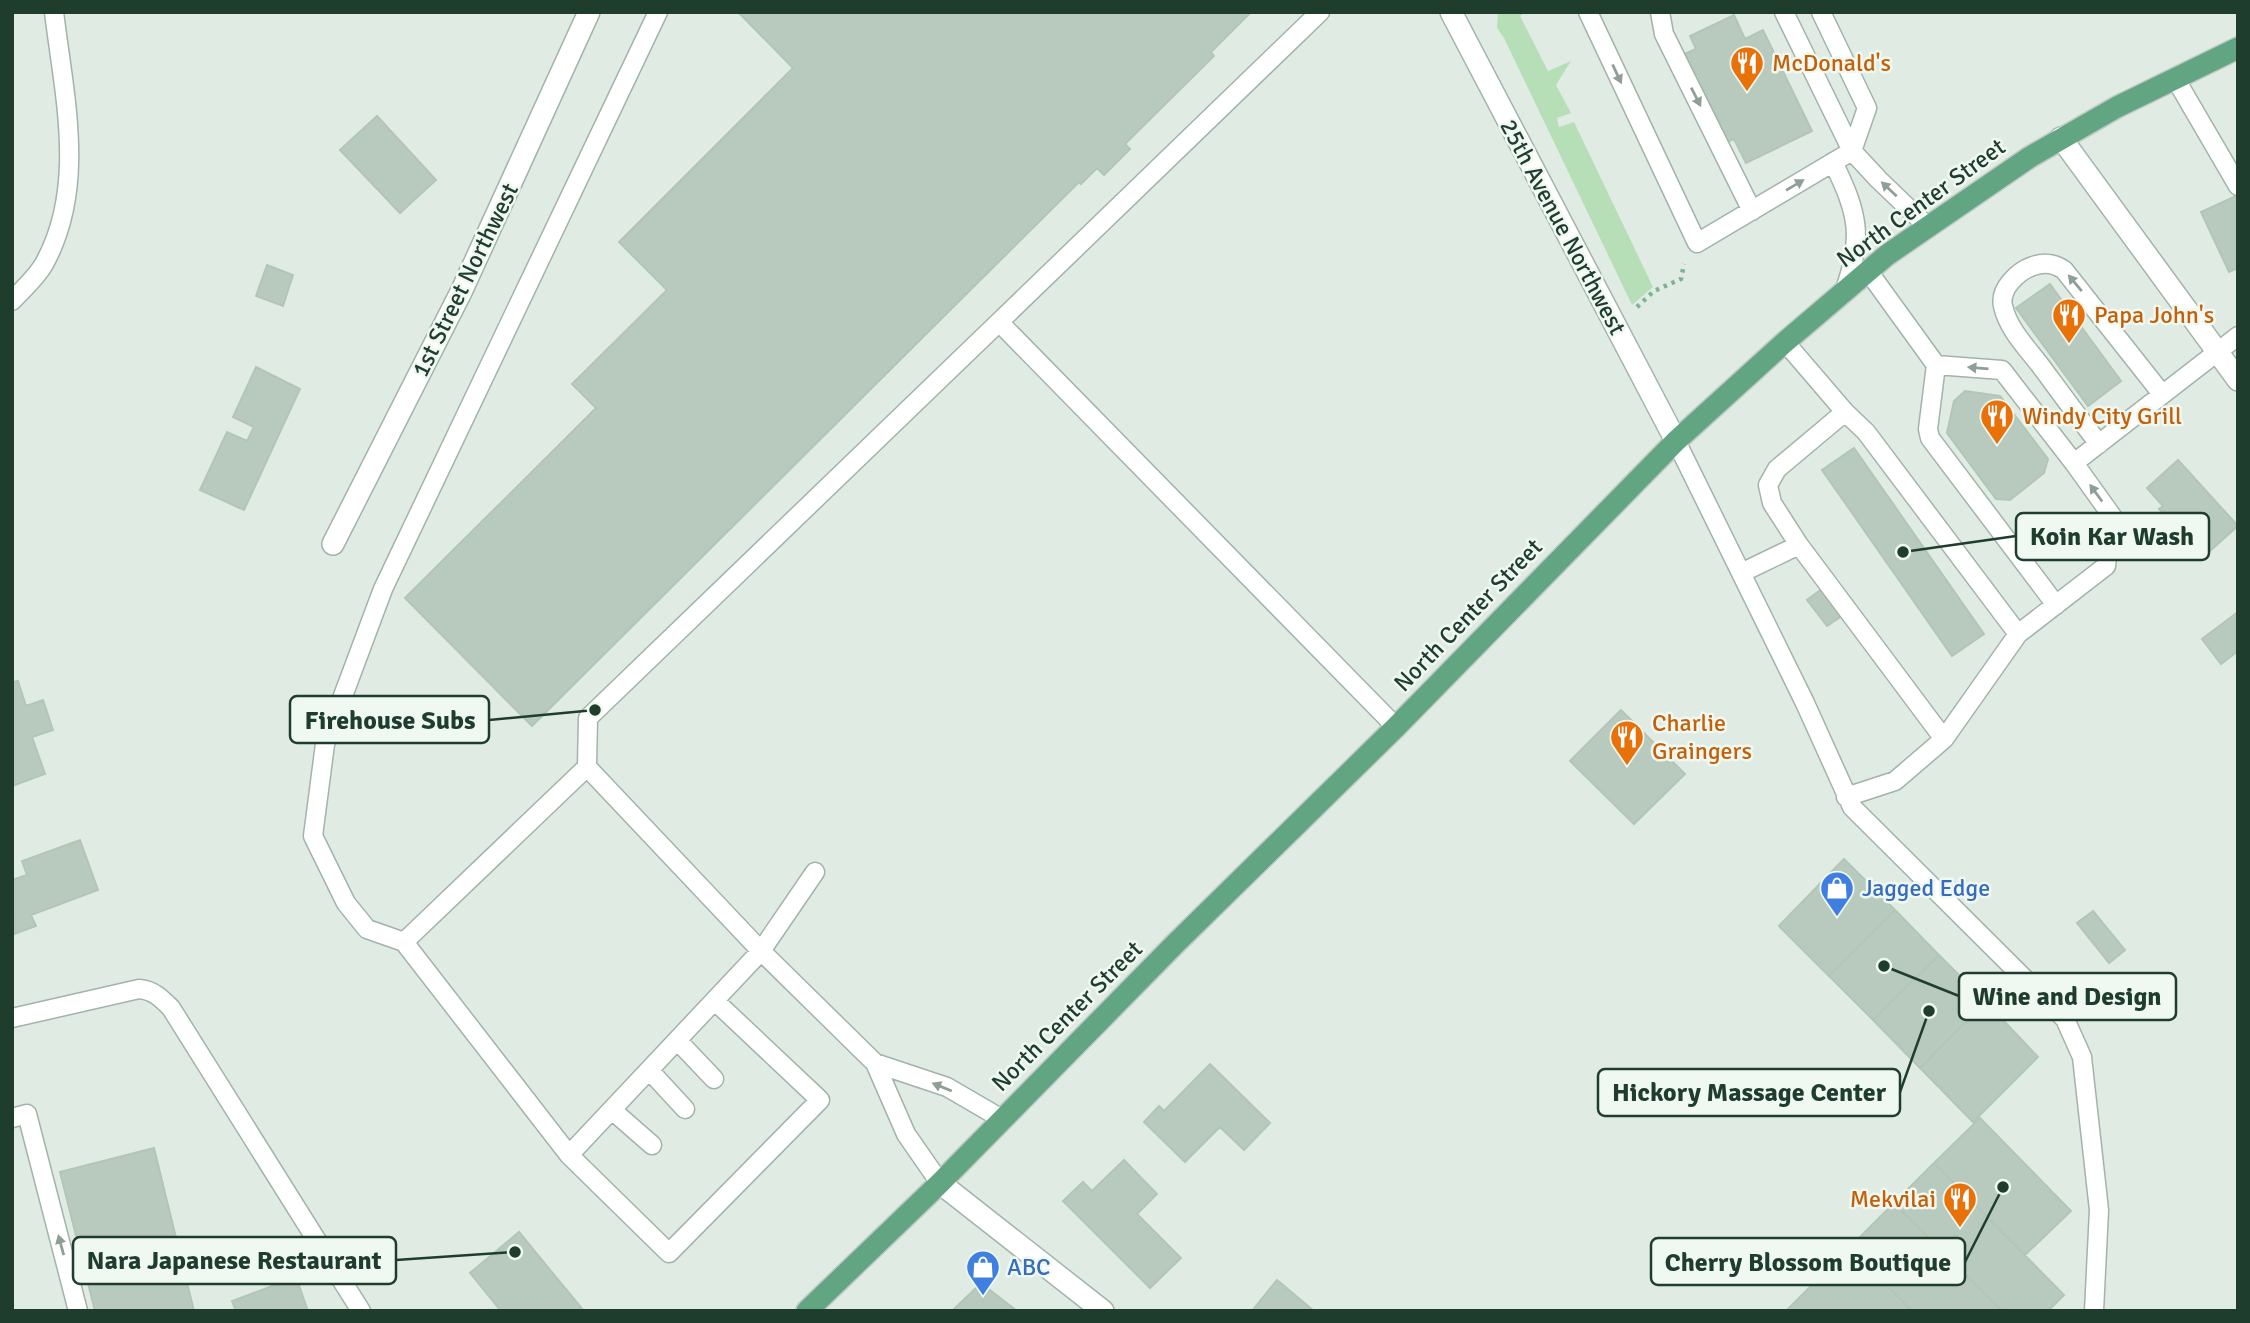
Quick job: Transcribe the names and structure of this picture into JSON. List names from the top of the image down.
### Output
{
  "streets": {
    "main road": ["North Center Street"],
    "street": ["25th Avenue Northwest", "1st Street Northwest"]
  },
  "crossings": [
    ["North Center Street", "25th Avenue Northwest"]
  ],
  "places": {
    "restaurant": [
      "McDonald's",
      "Papa John's",
      "Windy City Grill",
      "Charlie Graingers",
      "Mekvilai"
    ],
    "other": [
      "Koin Kar Wash",
      "Firehouse Subs",
      "Wine and Design",
      "Hickory Massage Center",
      "Cherry Blossom Boutique",
      "Nara Japanese Restaurant"
    ],
    "shop": ["Jagged Edge", "ABC"]
  }
}
